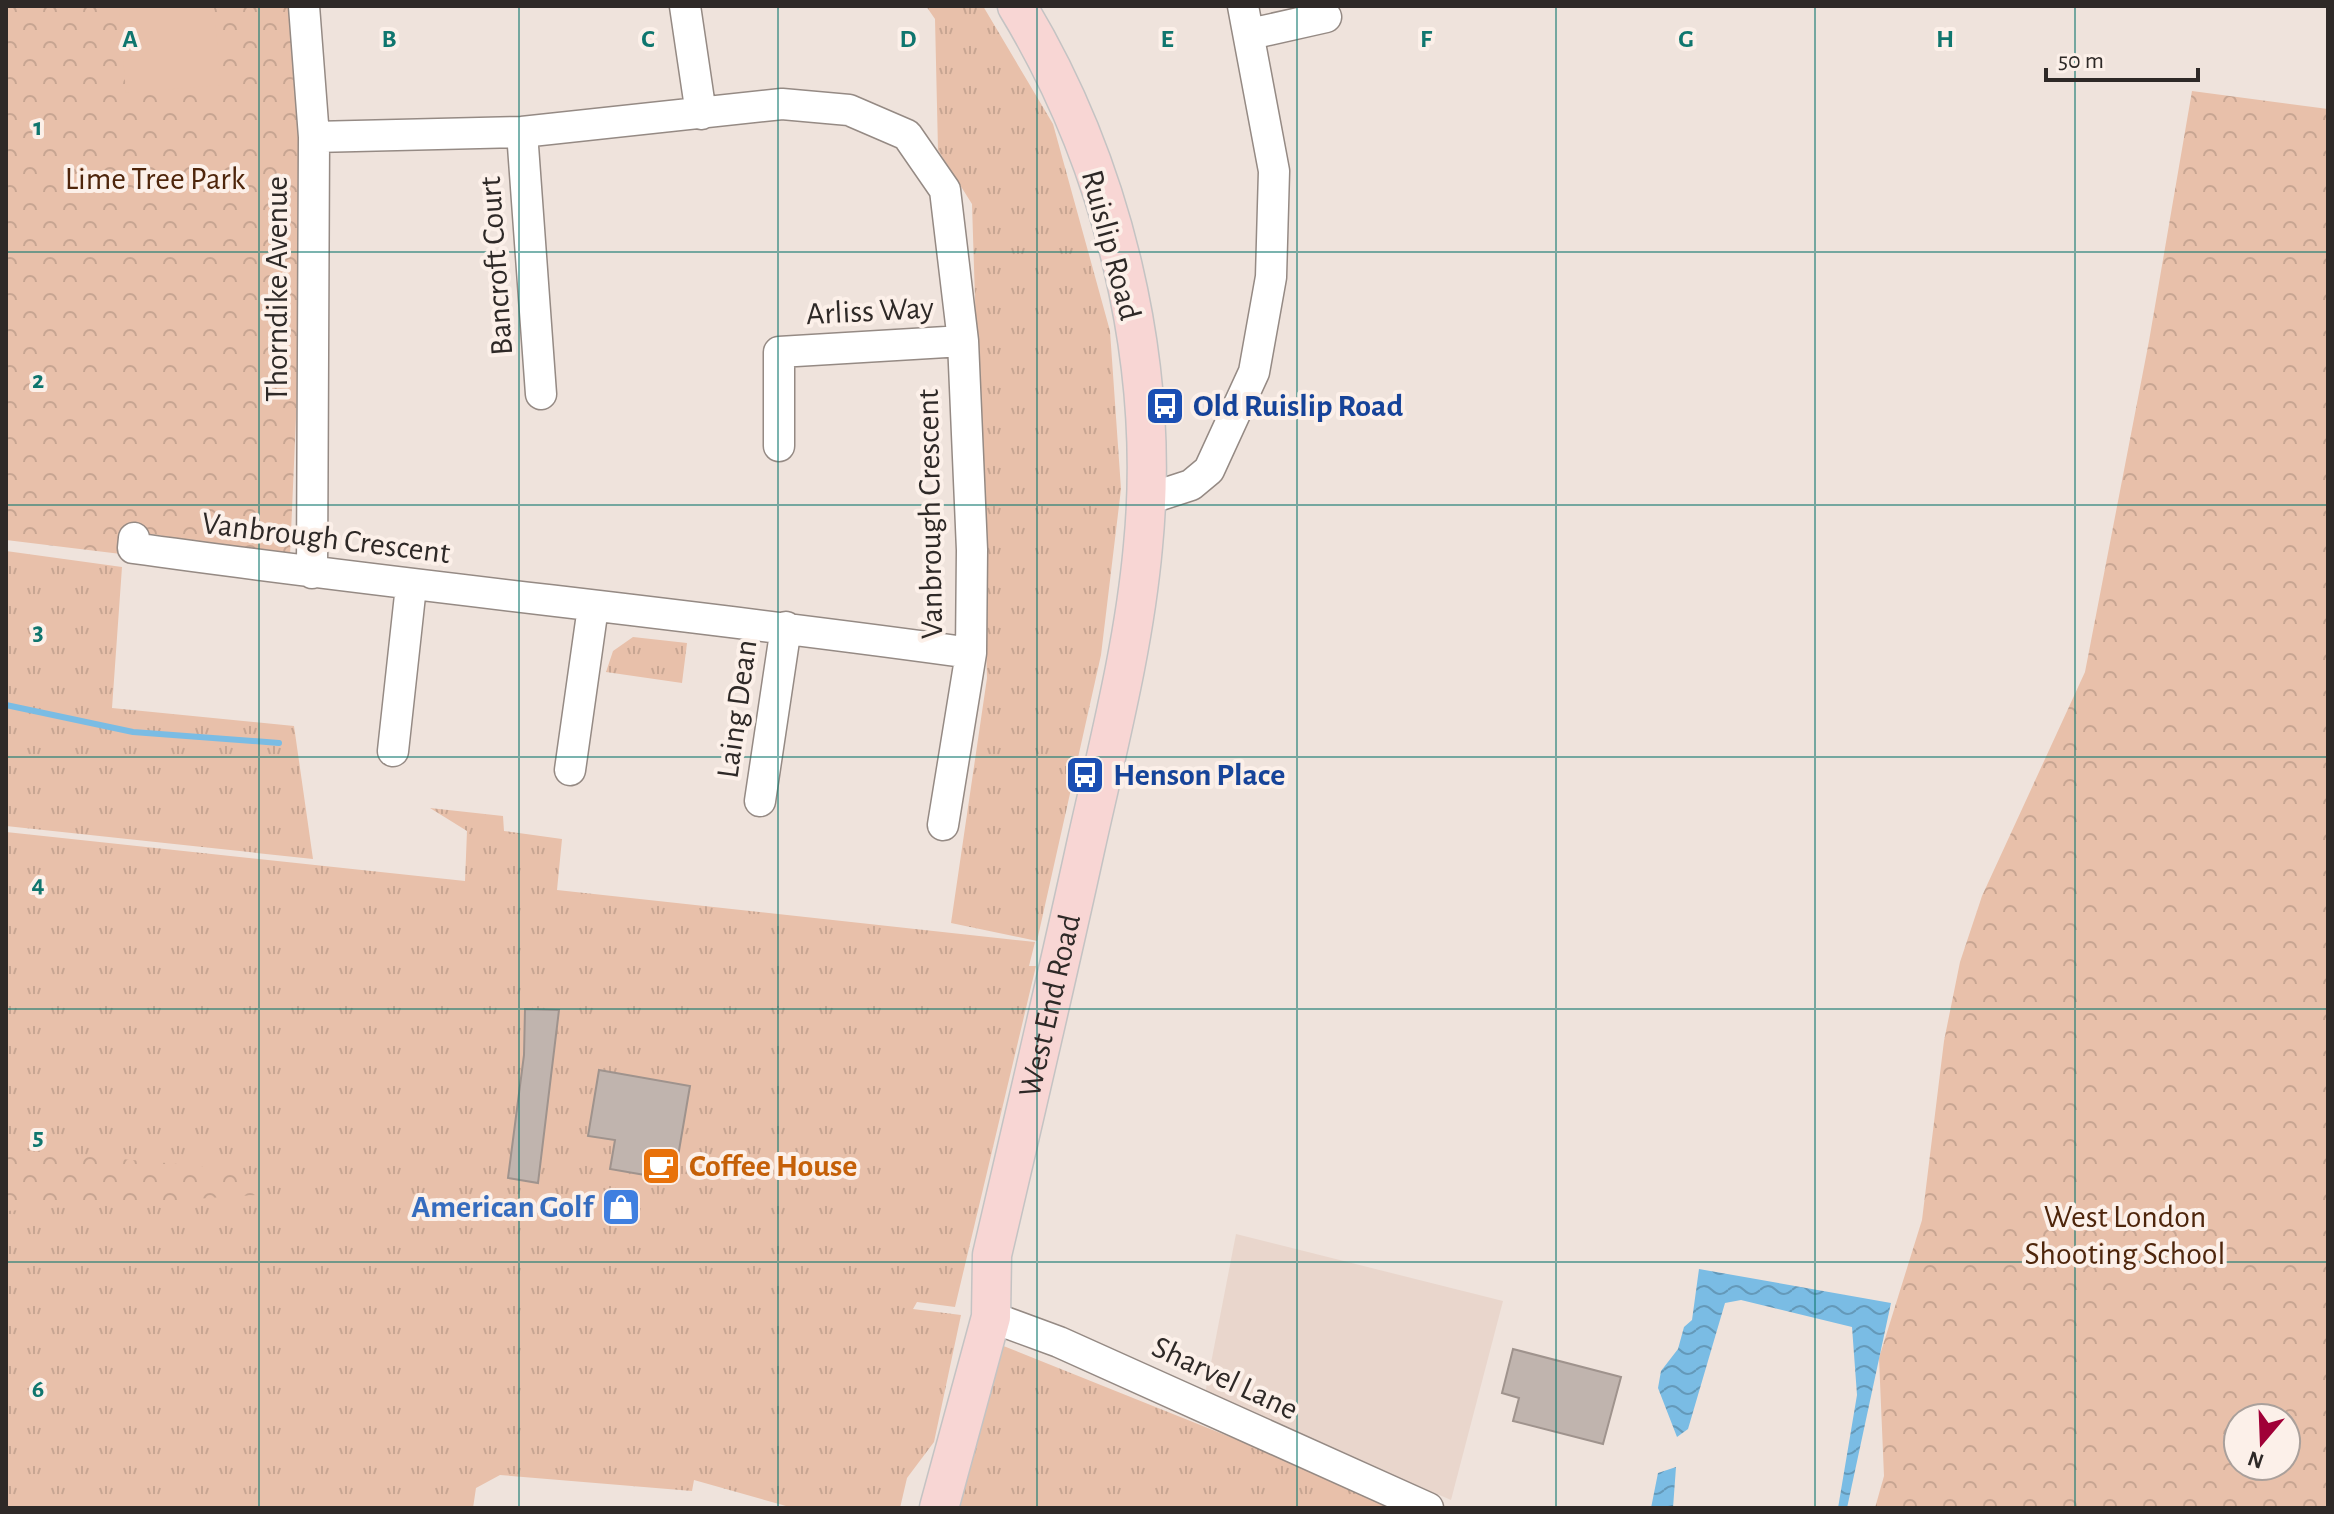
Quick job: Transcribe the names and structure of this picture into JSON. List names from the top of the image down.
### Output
{
  "streets": {
    "main road": ["Ruislip Road", "West End Road"],
    "street": [
      "Bancroft Court",
      "Thorndike Avenue",
      "Arliss Way",
      "Vanbrough Crescent",
      "Laing Dean",
      "Sharvel Lane"
    ]
  },
  "crossings": [
    ["Ruislip Road", "West End Road"],
    ["Bancroft Court", "Vanbrough Crescent"],
    ["Thorndike Avenue", "Vanbrough Crescent"],
    ["Arliss Way", "Vanbrough Crescent"],
    ["Vanbrough Crescent", "Laing Dean"],
    ["West End Road", "Sharvel Lane"]
  ],
  "parks": ["Lime Tree Park", "West London Shooting School"],
  "places": {
    "bus stop": ["Old Ruislip Road", "Henson Place"],
    "cafe": ["Coffee House"],
    "shop": ["American Golf"]
  },
  "scale_bar": "50 m",
  "north": "bottom",
  "grid": {
    "columns": [
      "A",
      "B",
      "C",
      "D",
      "E",
      "F",
      "G",
      "H"
    ],
    "rows": [
      "1",
      "2",
      "3",
      "4",
      "5",
      "6"
    ]
  }
}
